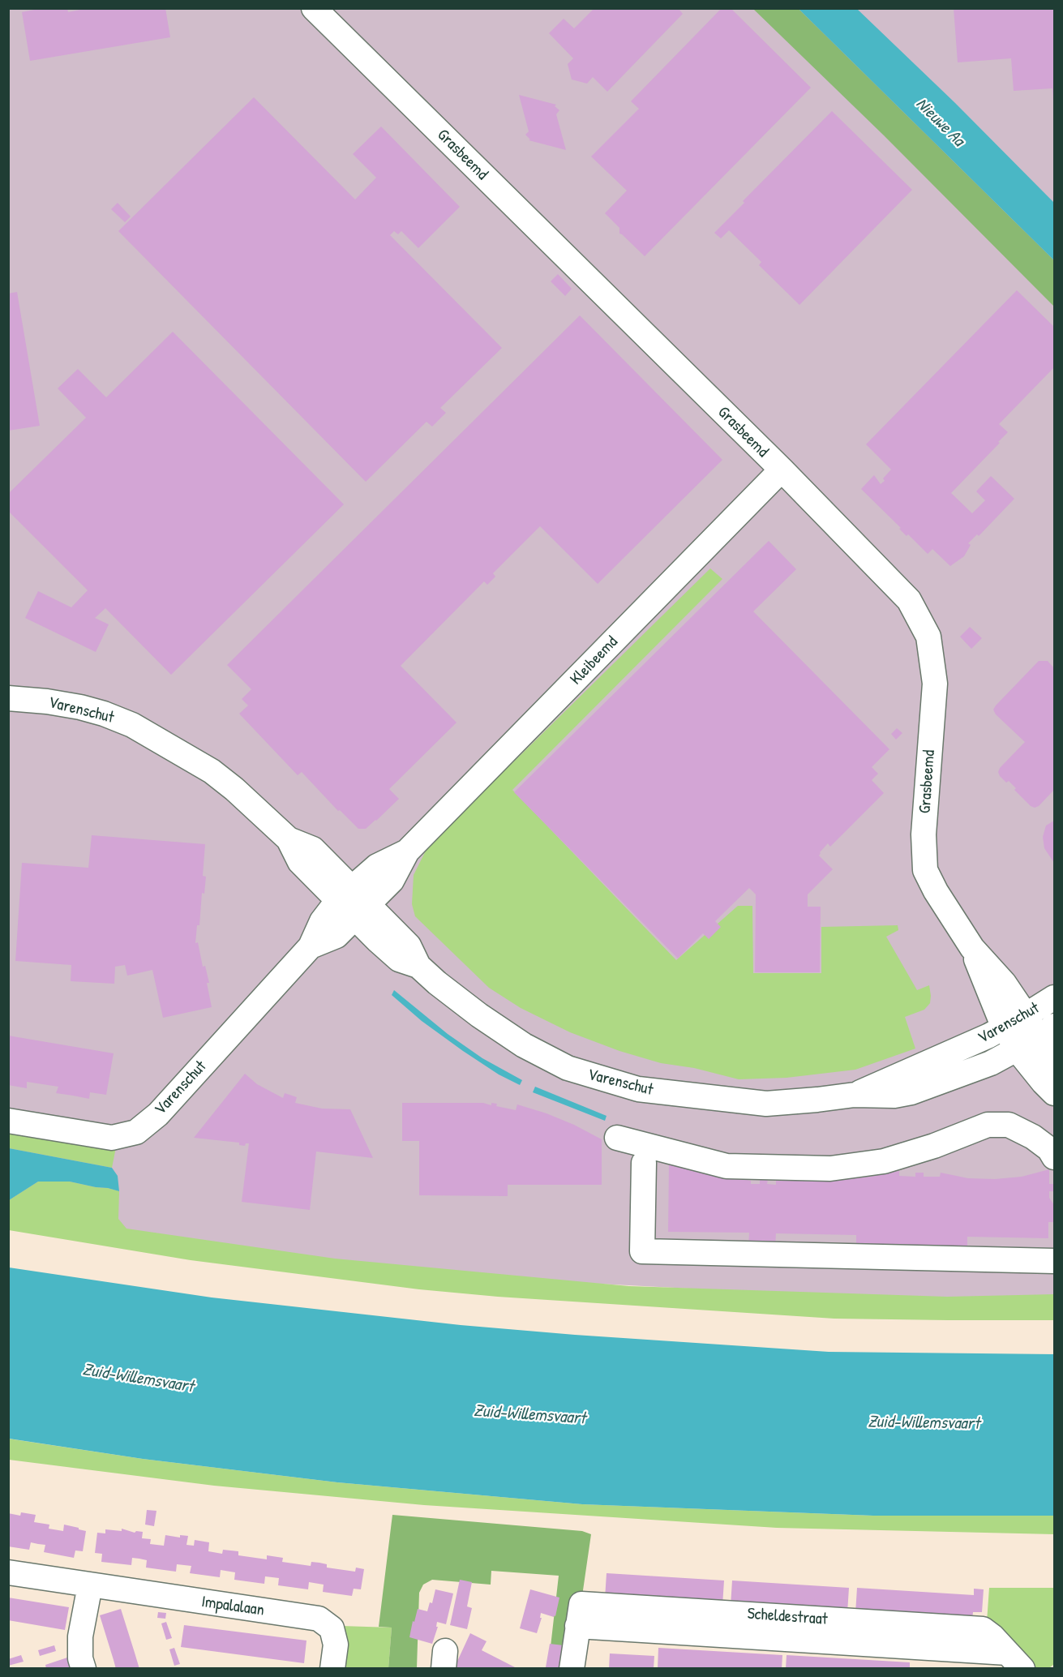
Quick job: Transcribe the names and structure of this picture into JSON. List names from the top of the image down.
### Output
{
  "streets": {
    "street": [
      "Grasbeemd",
      "Kleibeemd",
      "Varenschut",
      "Impalalaan",
      "Scheldestraat"
    ]
  },
  "crossings": [
    ["Grasbeemd", "Kleibeemd"],
    ["Grasbeemd", "Varenschut"],
    ["Kleibeemd", "Varenschut"]
  ],
  "water": ["Nieuwe Aa", "Zuid-Willemsvaart"]
}
